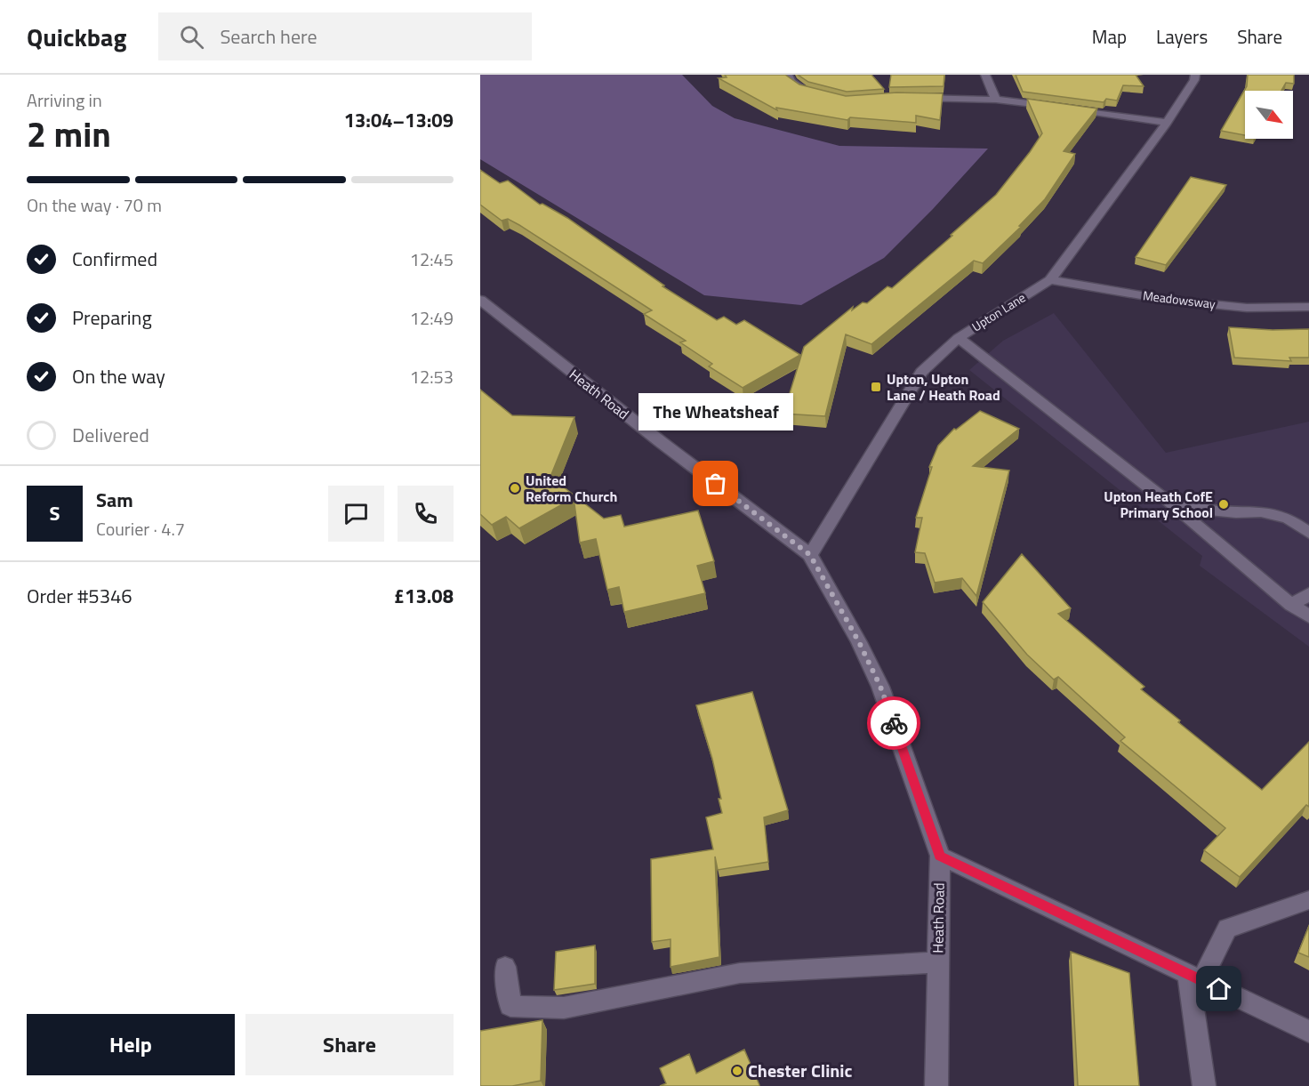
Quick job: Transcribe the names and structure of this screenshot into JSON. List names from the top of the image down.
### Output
{
  "streets": {
    "street": ["Meadowsway", "Upton Lane", "Heath Road"]
  },
  "crossings": [
    ["Meadowsway", "Upton Lane"],
    ["Upton Lane", "Heath Road"]
  ],
  "places": {
    "transit": ["Upton, Upton Lane / Heath Road"],
    "other": [
      "The Wheatsheaf",
      "United Reform Church",
      "Upton Heath CofE Primary School",
      "Chester Clinic"
    ]
  },
  "north": "bottom right",
  "page": {
    "header": "Quickbag",
    "search": "Search here",
    "nav": ["Map", "Layers", "Share"],
    "heading": ["2 min", "Arriving in", "13:04–13:09"],
    "panel": [
      "Sam",
      "Courier · 4.7",
      "Order #5346",
      "£13.08"
    ],
    "bar": "On the way · 70 m",
    "list": [
      ["Confirmed", "12:45"],
      ["Preparing", "12:49"],
      ["On the way", "12:53"],
      "Delivered"
    ],
    "bubble": "The Wheatsheaf",
    "round": "S",
    "buttons": ["Help", "Share"]
  }
}
